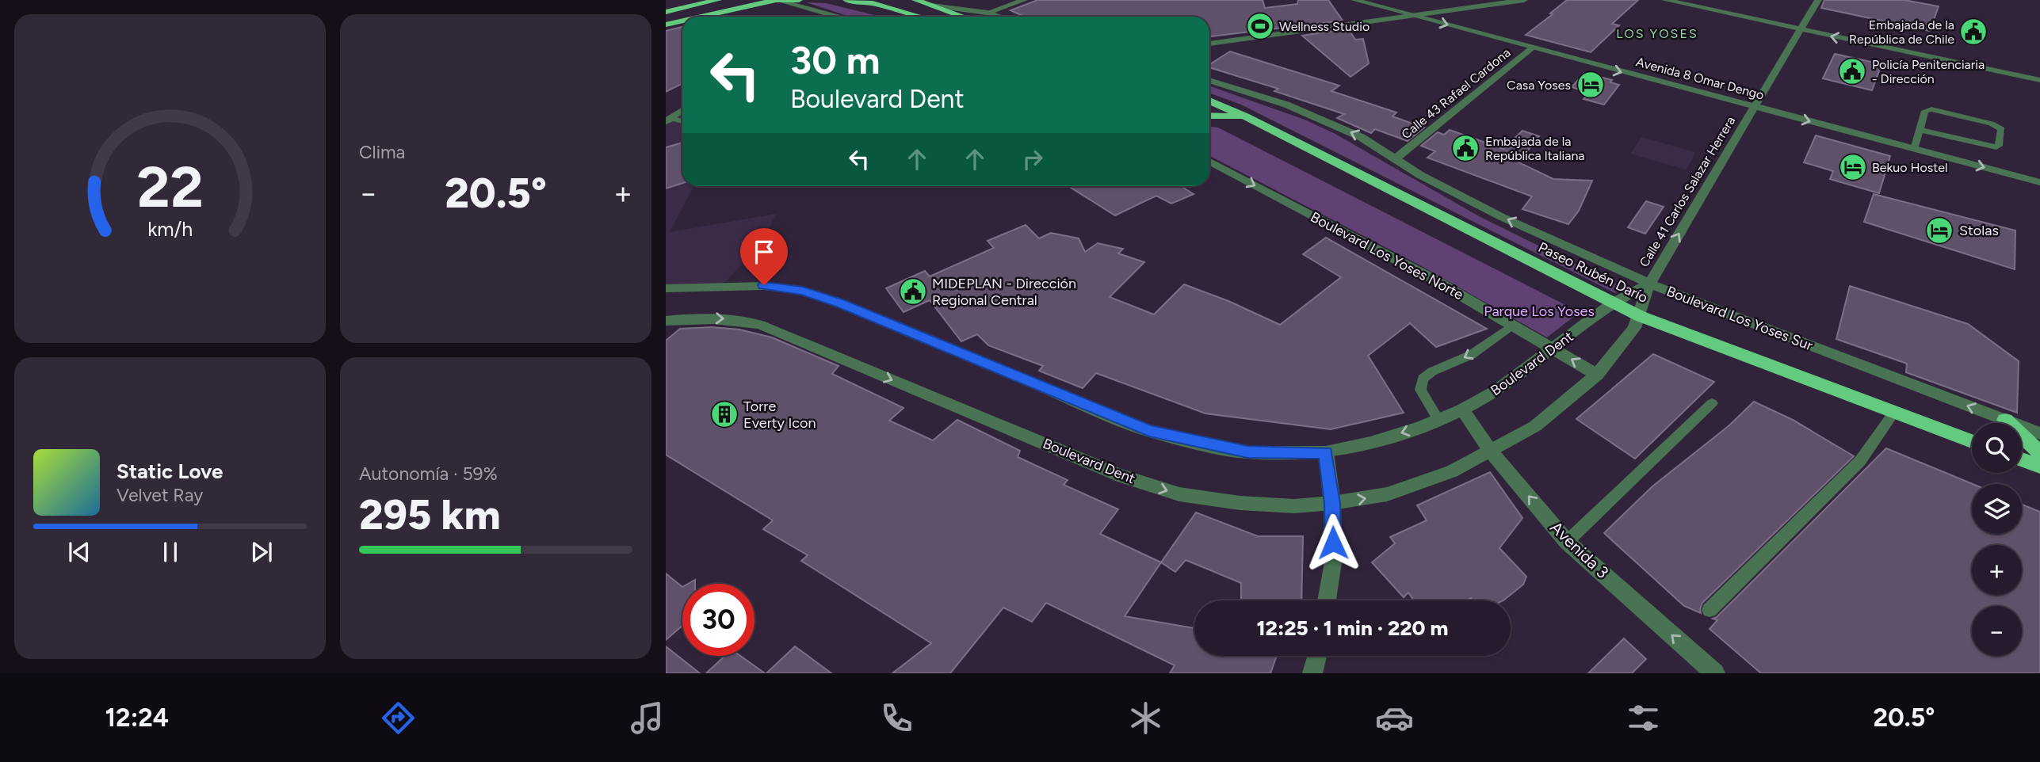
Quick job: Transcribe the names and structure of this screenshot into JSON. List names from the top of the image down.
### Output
{
  "streets": {
    "highway": ["Paseo Rubén Darío"],
    "street": [
      "Avenida 8 Omar Dengo",
      "Calle 43 Rafael Cardona",
      "Calle 41 Carlos Salazar Herrera",
      "Boulevard Los Yoses Norte",
      "Boulevard Los Yoses Sur",
      "Boulevard Dent",
      "Avenida 3"
    ]
  },
  "crossings": [
    ["Avenida 8 Omar Dengo", "Calle 43 Rafael Cardona"],
    ["Avenida 8 Omar Dengo", "Calle 41 Carlos Salazar Herrera"],
    ["Calle 43 Rafael Cardona", "Boulevard Los Yoses Sur"],
    ["Calle 41 Carlos Salazar Herrera", "Boulevard Los Yoses Sur"],
    ["Calle 41 Carlos Salazar Herrera", "Boulevard Dent"],
    ["Boulevard Los Yoses Norte", "Boulevard Dent"],
    ["Paseo Rubén Darío", "Boulevard Dent"],
    ["Boulevard Los Yoses Sur", "Boulevard Dent"],
    ["Boulevard Dent", "Avenida 3"]
  ],
  "one_way": ["Calle 41 Carlos Salazar Herrera", "Boulevard Los Yoses Sur", "Avenida 3"],
  "districts": ["LOS YOSES"],
  "parks": ["Parque Los Yoses"],
  "places": {
    "sports": ["Wellness Studio"],
    "public building": [
      "Embajada de la República de Chile",
      "Policía Penitenciaria - Dirección",
      "Embajada de la República Italiana",
      "MIDEPLAN - Dirección Regional Central"
    ],
    "hotel": ["Casa Yoses", "Bekuo Hostel", "Stolas"],
    "building": ["Torre Everty Icon"]
  },
  "page": {
    "tile": [
      "Clima",
      ["Autonomía · 59%", "295 km"]
    ],
    "turn": ["30 m", "Boulevard Dent"],
    "heat": ["−", "20.5°", "+"],
    "map_buttons": ["+", "−"],
    "song": ["Static Love", "Velvet Ray"],
    "limit": "30",
    "trip": "12:25 · 1 min · 220 m",
    "tabs": ["12:24", "20.5°"],
    "gauge": ["22", "km/h"]
  }
}
